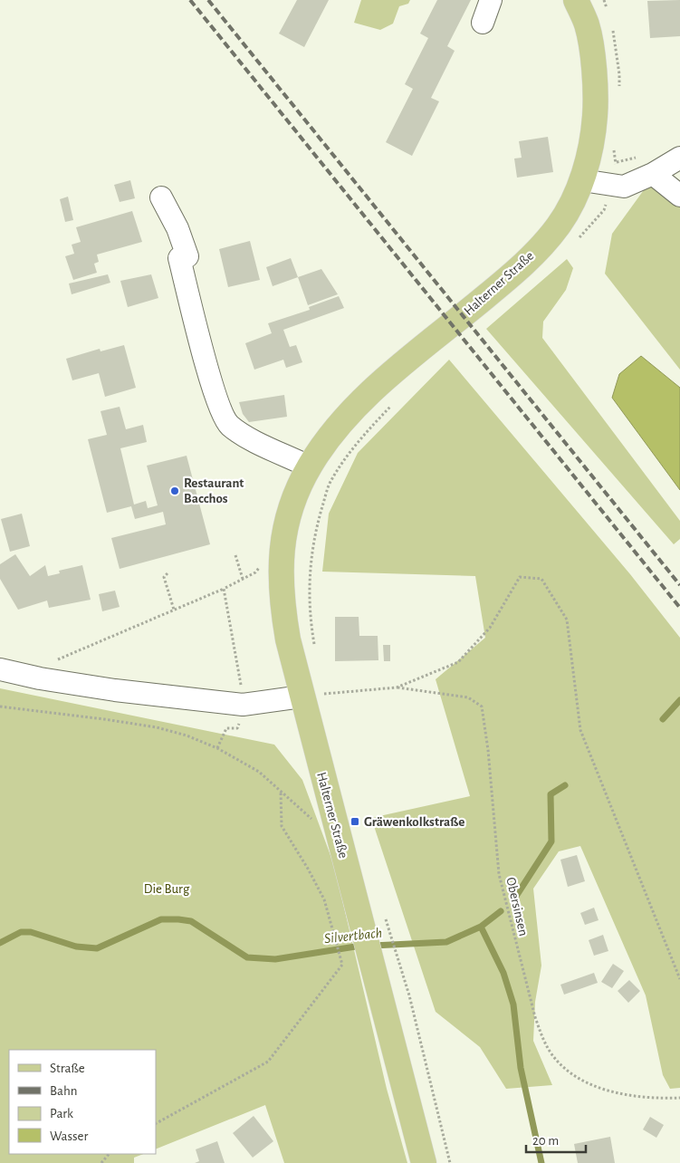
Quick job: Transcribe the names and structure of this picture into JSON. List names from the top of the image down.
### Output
{
  "streets": {
    "main road": ["Halterner Straße"],
    "path": ["Obersinsen"]
  },
  "water": ["Silvertbach"],
  "parks": ["Die Burg"],
  "places": {
    "other": ["Restaurant Bacchos"],
    "transit": ["Gräwenkolkstraße"]
  },
  "legend": [
    "Straße",
    "Bahn",
    "Park",
    "Wasser"
  ],
  "scale_bar": "20 m"
}
